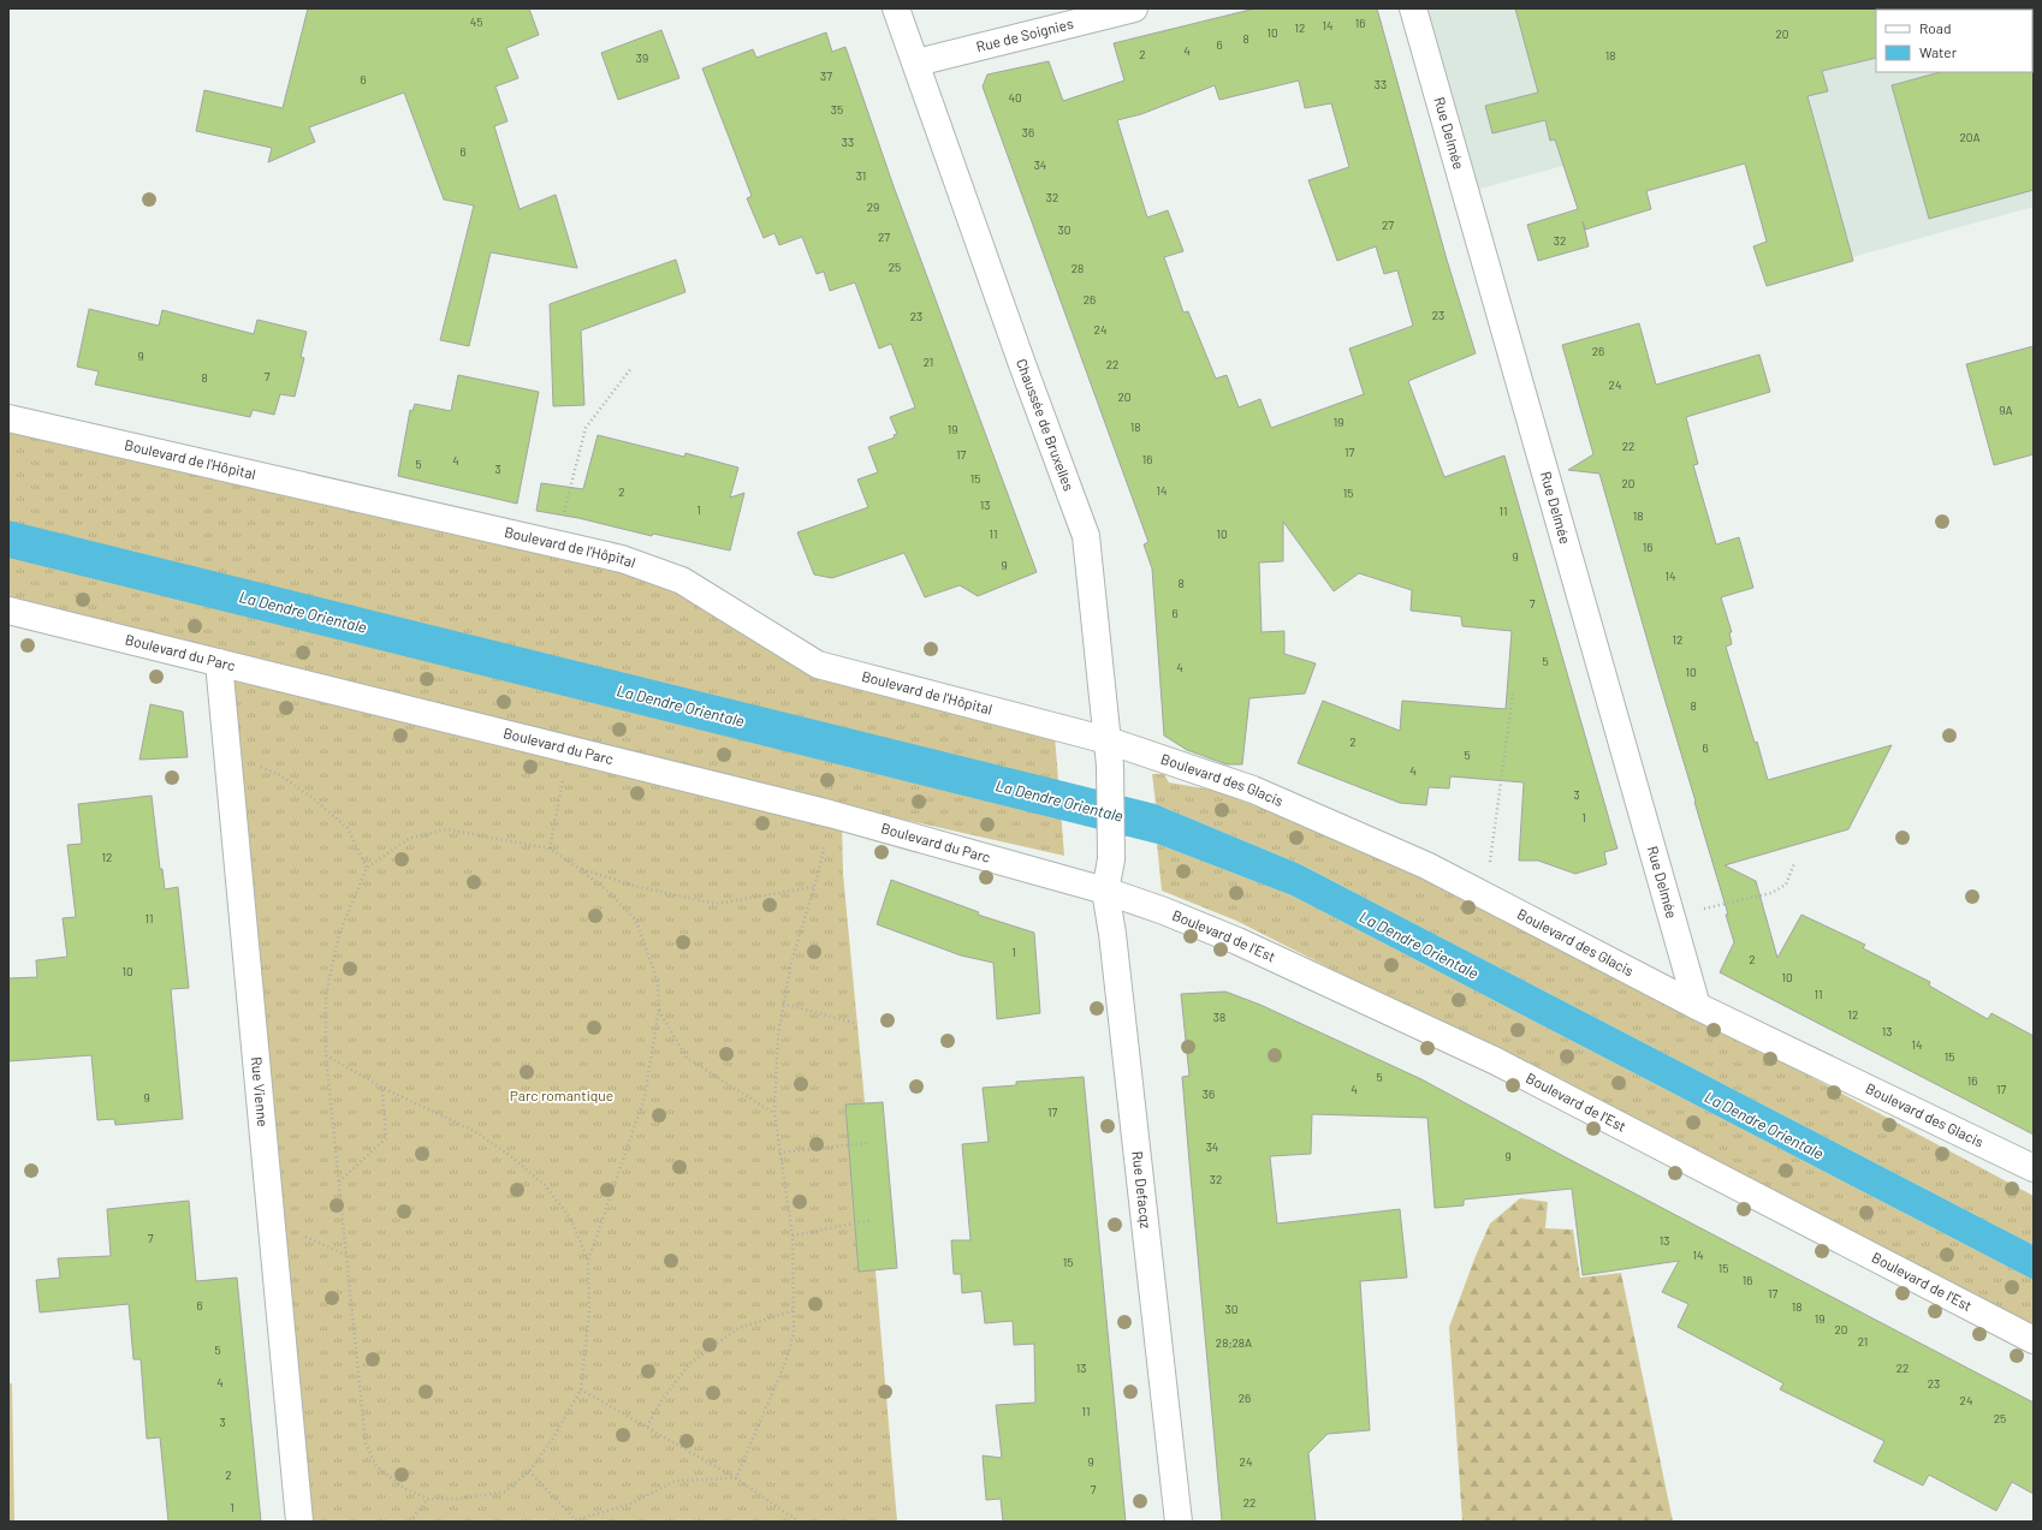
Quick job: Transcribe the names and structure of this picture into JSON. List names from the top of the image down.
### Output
{
  "streets": {
    "street": [
      "Rue de Soignies",
      "Rue Delmée",
      "Chaussée de Bruxelles",
      "Boulevard de l'Hôpital",
      "Boulevard du Parc",
      "Boulevard des Glacis",
      "Boulevard de l'Est",
      "Rue Vienne",
      "Rue Defacqz"
    ]
  },
  "crossings": [
    ["Rue de Soignies", "Chaussée de Bruxelles"],
    ["Rue Delmée", "Boulevard des Glacis"],
    ["Chaussée de Bruxelles", "Boulevard de l'Hôpital"],
    ["Chaussée de Bruxelles", "Boulevard des Glacis"],
    ["Chaussée de Bruxelles", "Rue Defacqz"],
    ["Boulevard de l'Hôpital", "Boulevard des Glacis"],
    ["Boulevard du Parc", "Boulevard de l'Est"],
    ["Boulevard du Parc", "Rue Vienne"],
    ["Boulevard du Parc", "Rue Defacqz"],
    ["Boulevard de l'Est", "Rue Defacqz"]
  ],
  "water": ["La Dendre Orientale"],
  "parks": ["Parc romantique"],
  "house_numbers": [
    "45",
    "16",
    "14",
    "12",
    "10",
    "20",
    "8",
    "6",
    "4",
    "2",
    "18",
    "39",
    "37",
    "6",
    "33",
    "40",
    "35",
    "36",
    "20A",
    "33",
    "6",
    "34",
    "31",
    "32",
    "29",
    "27",
    "30",
    "27",
    "32",
    "25",
    "28",
    "26",
    "23",
    "23",
    "24",
    "26",
    "9",
    "21",
    "22",
    "7",
    "8",
    "24",
    "20",
    "9A",
    "19",
    "18",
    "19",
    "22",
    "17",
    "17",
    "16",
    "4",
    "5",
    "3",
    "15",
    "20",
    "14",
    "2",
    "15",
    "13",
    "1",
    "11",
    "18",
    "11",
    "10",
    "16",
    "9",
    "9",
    "14",
    "8",
    "7",
    "6",
    "12",
    "5",
    "4",
    "10",
    "8",
    "2",
    "6",
    "5",
    "4",
    "3",
    "1",
    "12",
    "11",
    "1",
    "2",
    "10",
    "10",
    "11",
    "12",
    "38",
    "13",
    "14",
    "15",
    "5",
    "16",
    "4",
    "17",
    "36",
    "9",
    "17",
    "34",
    "9",
    "32",
    "7",
    "13",
    "14",
    "15",
    "15",
    "16",
    "17",
    "6",
    "18",
    "30",
    "19",
    "20",
    "21",
    "28;28A",
    "5",
    "13",
    "22",
    "4",
    "23",
    "26",
    "24",
    "11",
    "25",
    "3",
    "9",
    "24",
    "2",
    "7",
    "22",
    "1"
  ],
  "legend": ["Road", "Water"]
}
